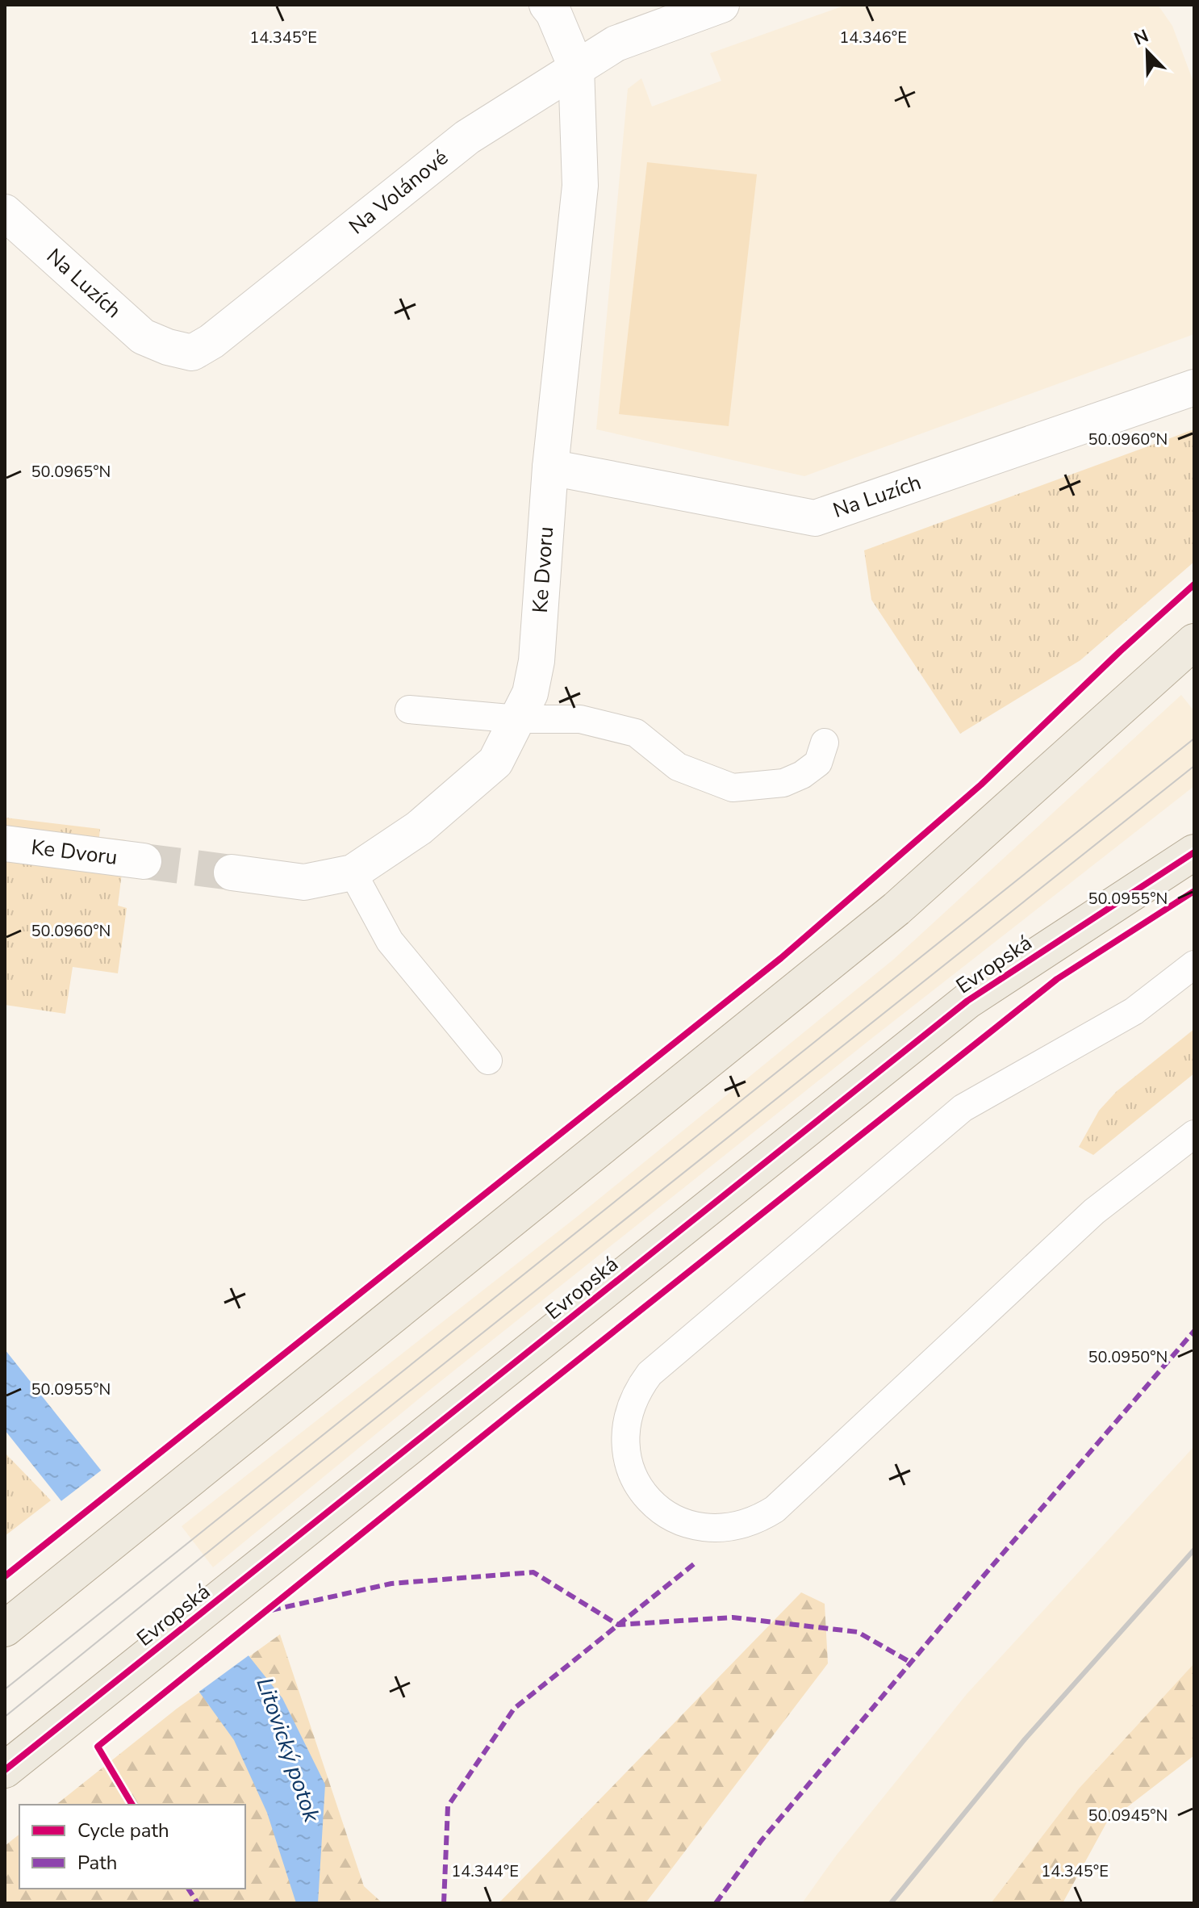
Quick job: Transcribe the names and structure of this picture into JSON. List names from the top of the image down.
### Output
{
  "streets": {
    "main road": ["Evropská"],
    "street": ["Na Volánové", "Na Luzích", "Ke Dvoru"]
  },
  "crossings": [
    ["Na Volánové", "Na Luzích"],
    ["Na Volánové", "Ke Dvoru"],
    ["Na Luzích", "Ke Dvoru"]
  ],
  "water": ["Litovický potok"],
  "legend": ["Cycle path", "Path"],
  "north": "top left",
  "coordinates": [
    "14.345°E",
    "14.346°E",
    "50.0960°N",
    "50.0965°N",
    "50.0955°N",
    "50.0950°N",
    "50.0945°N",
    "14.344°E"
  ]
}
